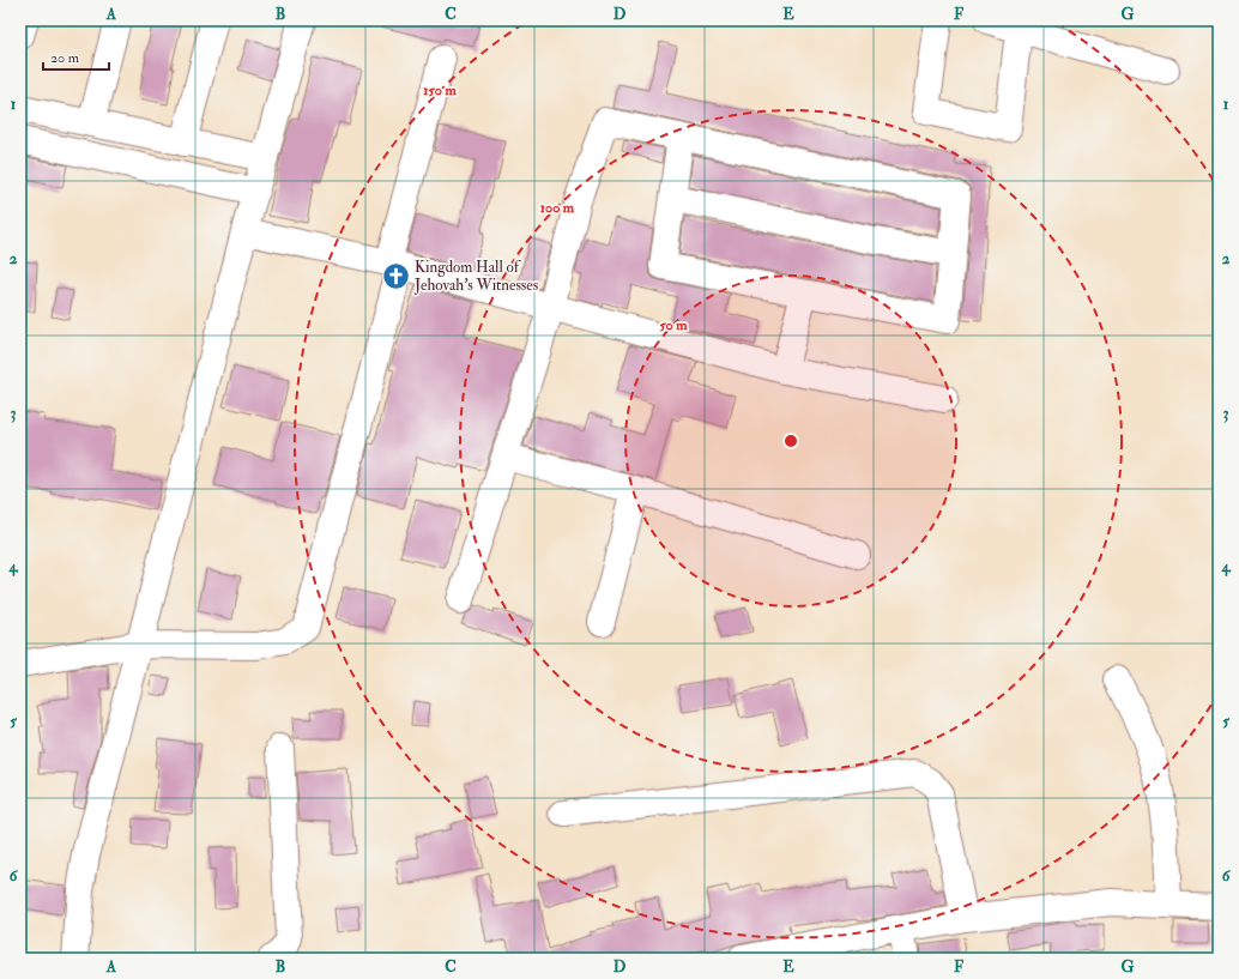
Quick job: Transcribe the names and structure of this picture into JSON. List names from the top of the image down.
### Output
{
  "places": {
    "church": ["Kingdom Hall of Jehovah's Witnesses"]
  },
  "scale_bar": "20 m",
  "grid": {
    "columns": [
      "A",
      "B",
      "C",
      "D",
      "E",
      "F",
      "G"
    ],
    "rows": [
      "1",
      "2",
      "3",
      "4",
      "5",
      "6"
    ]
  },
  "rings": ["150 m", "100 m", "50 m"]
}
